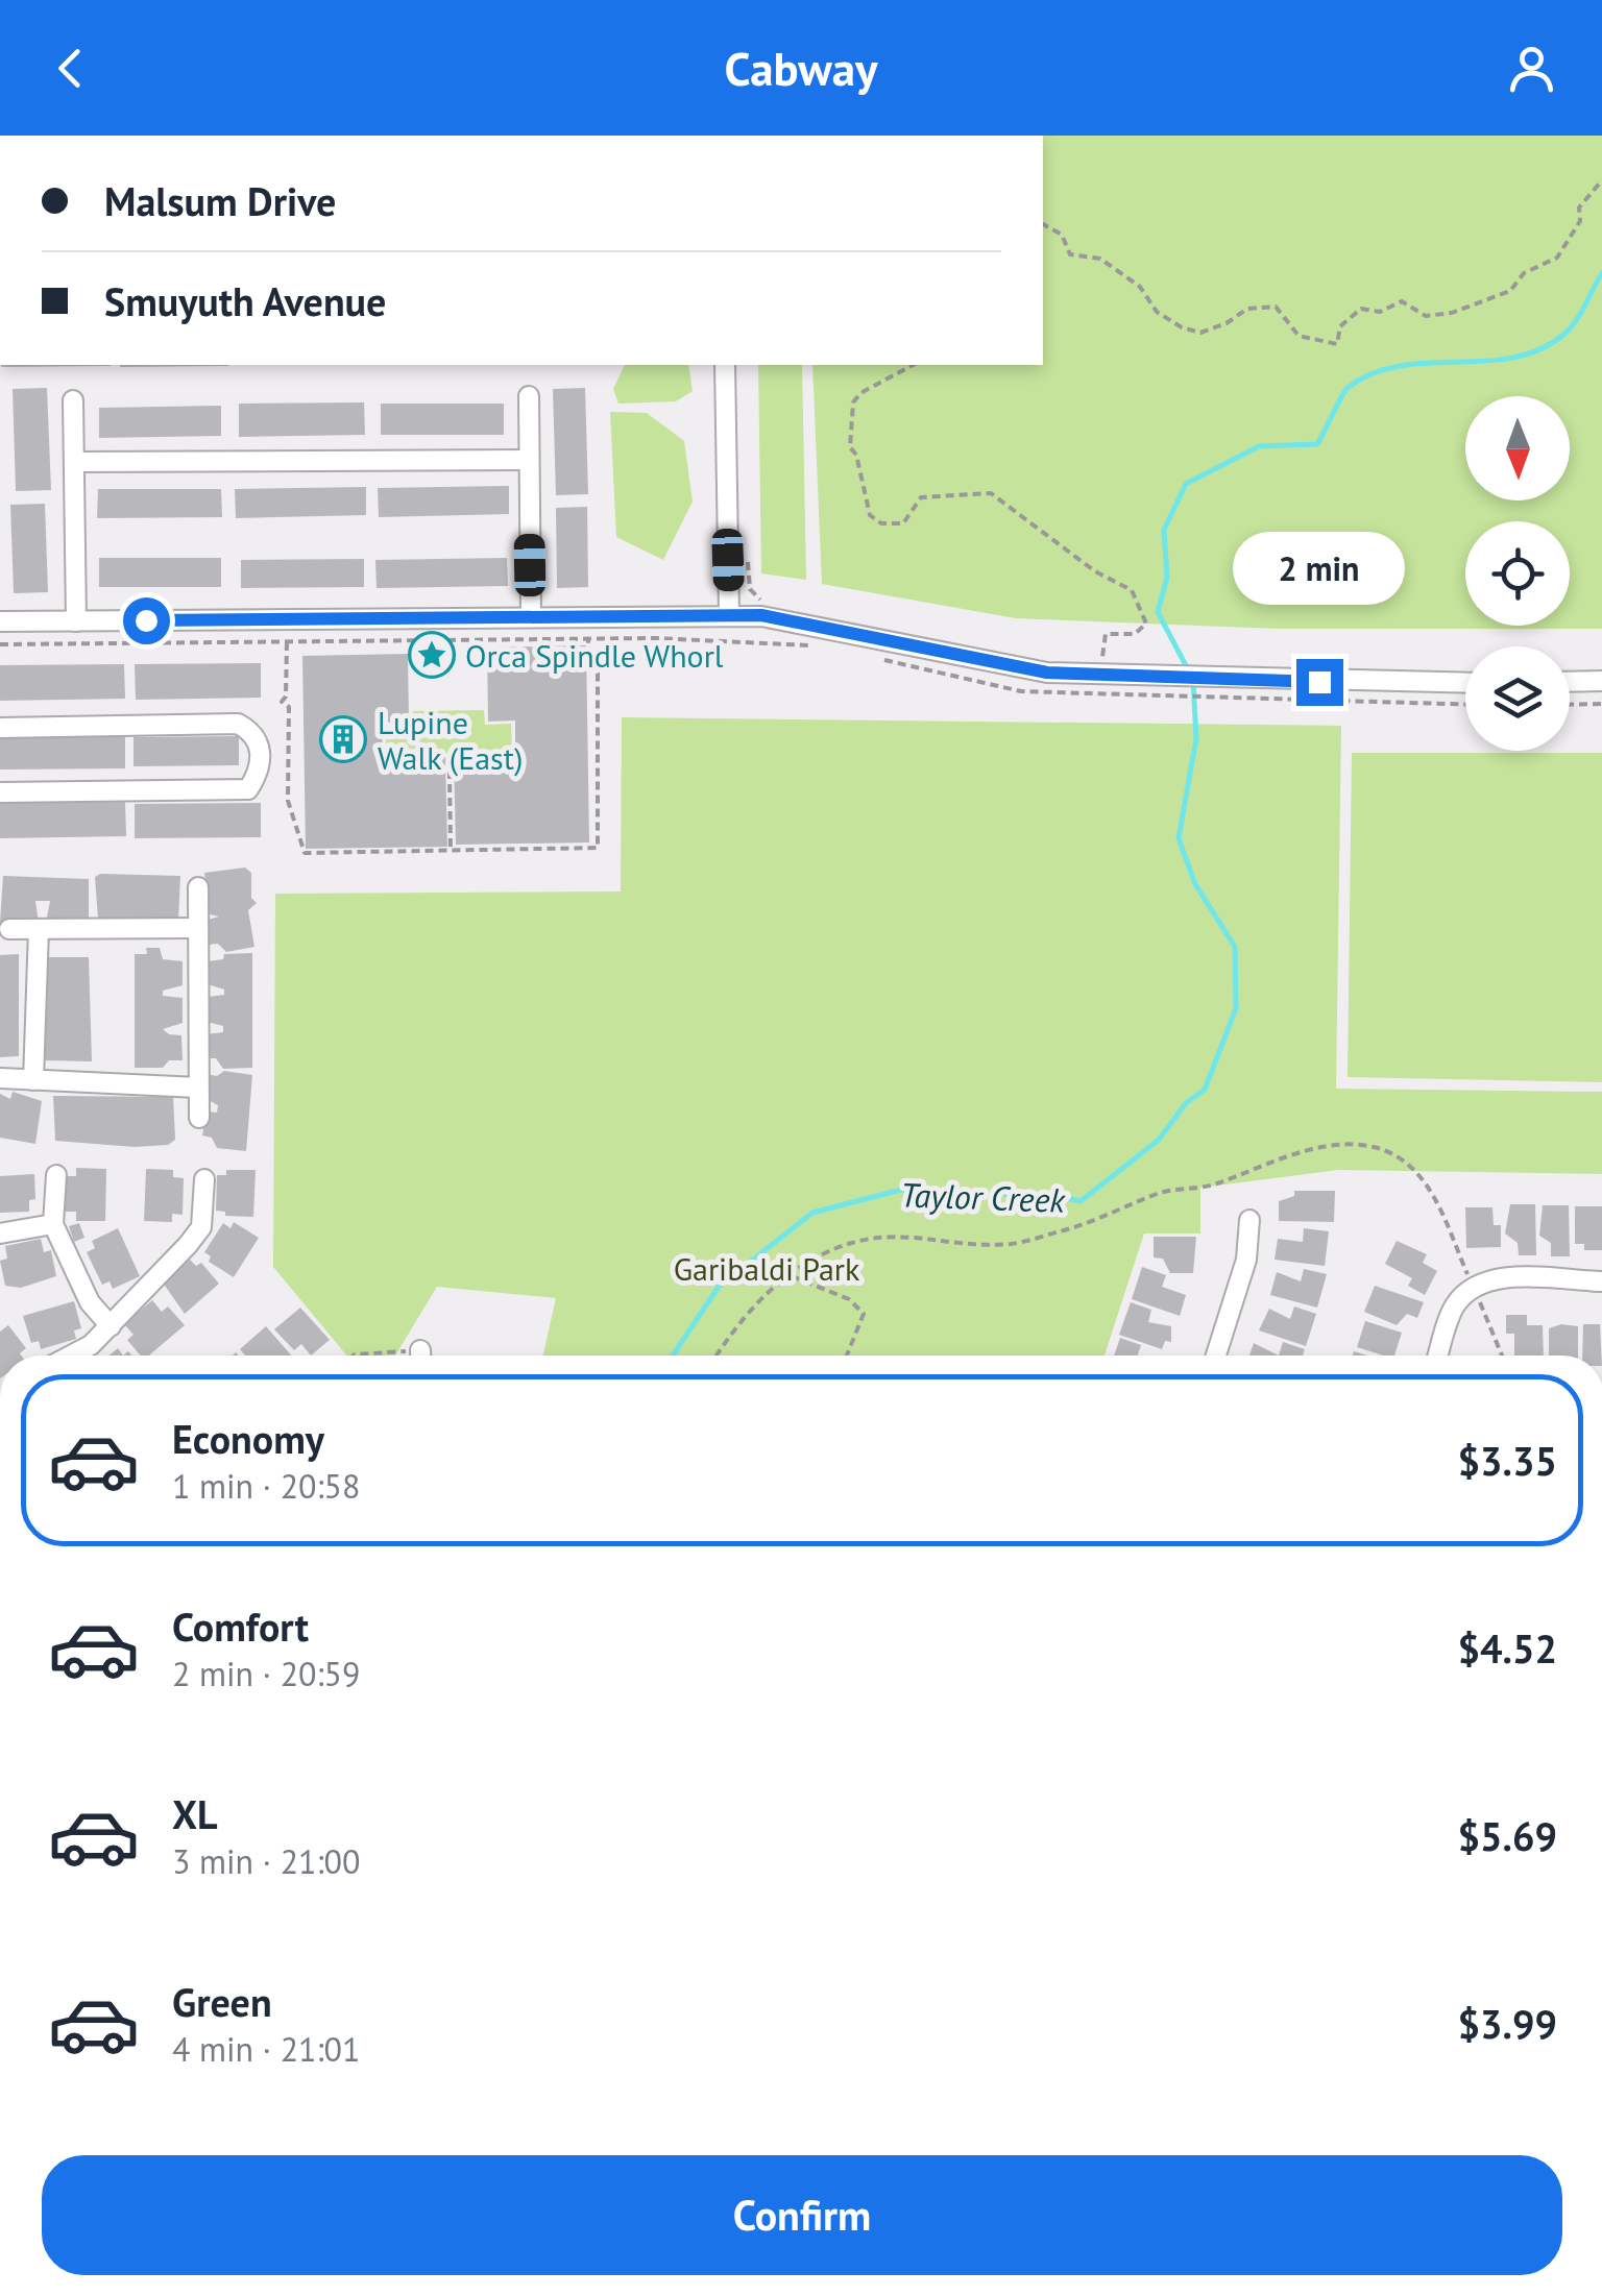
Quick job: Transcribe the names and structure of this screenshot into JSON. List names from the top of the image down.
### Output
{
  "water": ["Taylor Creek"],
  "parks": ["Garibaldi Park"],
  "places": {
    "place": ["Orca Spindle Whorl"],
    "building": ["Lupine Walk (East)"]
  },
  "north": "bottom",
  "page": {
    "header": "Cabway",
    "banner": ["Malsum Drive", "Smuyuth Avenue"],
    "bubble": "2 min",
    "list": [
      {
        "name": "Economy",
        "note": "1 min · 20:58",
        "value": "$3.35"
      },
      {
        "name": "Comfort",
        "note": "2 min · 20:59",
        "value": "$4.52"
      },
      {
        "name": "XL",
        "note": "3 min · 21:00",
        "value": "$5.69"
      },
      {
        "name": "Green",
        "note": "4 min · 21:01",
        "value": "$3.99"
      }
    ],
    "buttons": "Confirm"
  }
}
